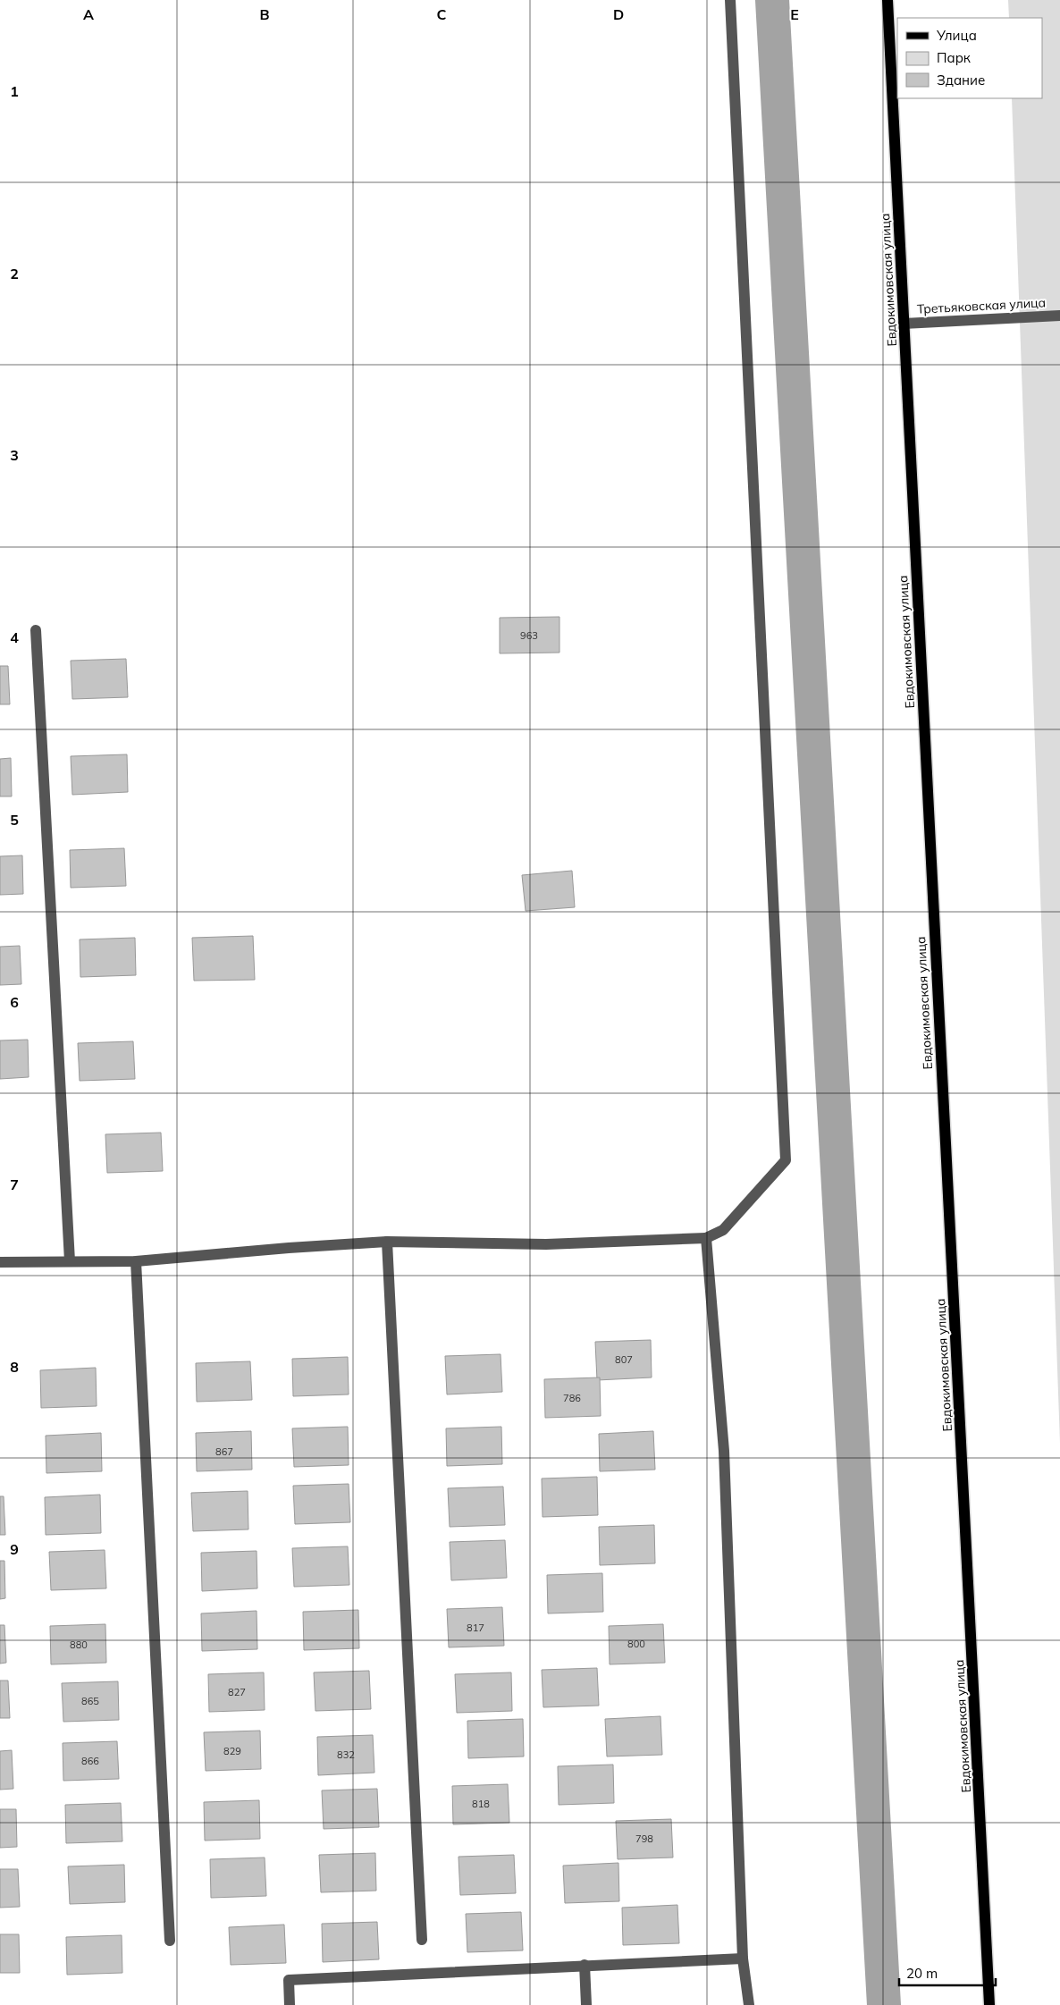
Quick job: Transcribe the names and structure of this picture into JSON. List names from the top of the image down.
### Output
{
  "streets": {
    "main road": ["Евдокимовская улица"],
    "street": ["Третьяковская улица"]
  },
  "crossings": [
    ["Евдокимовская улица", "Третьяковская улица"]
  ],
  "house_numbers": [
    "963",
    "807",
    "786",
    "867",
    "817",
    "800",
    "880",
    "827",
    "865",
    "829",
    "832",
    "866",
    "818",
    "798"
  ],
  "legend": ["Улица", "Парк", "Здание"],
  "scale_bar": "20 m",
  "grid": {
    "columns": [
      "A",
      "B",
      "C",
      "D",
      "E"
    ],
    "rows": [
      "1",
      "2",
      "3",
      "4",
      "5",
      "6",
      "7",
      "8",
      "9"
    ]
  }
}
